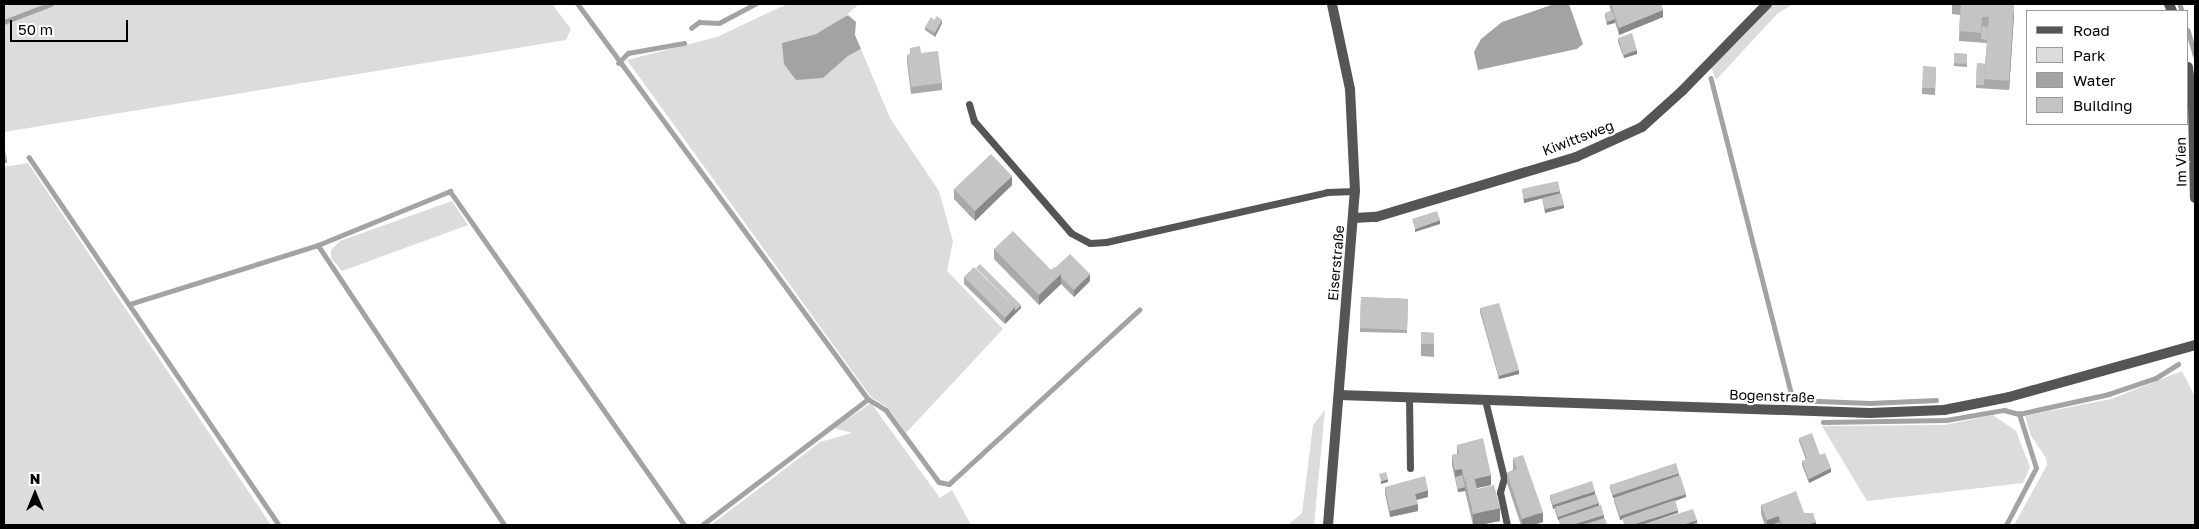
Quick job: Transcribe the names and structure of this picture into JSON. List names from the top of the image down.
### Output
{
  "streets": {
    "street": [
      "Kiwittsweg",
      "Im Vien",
      "Eiserstraße",
      "Bogenstraße"
    ]
  },
  "crossings": [
    ["Kiwittsweg", "Eiserstraße"],
    ["Eiserstraße", "Bogenstraße"]
  ],
  "legend": [
    "Road",
    "Park",
    "Water",
    "Building"
  ],
  "scale_bar": "50 m",
  "north": "top"
}
